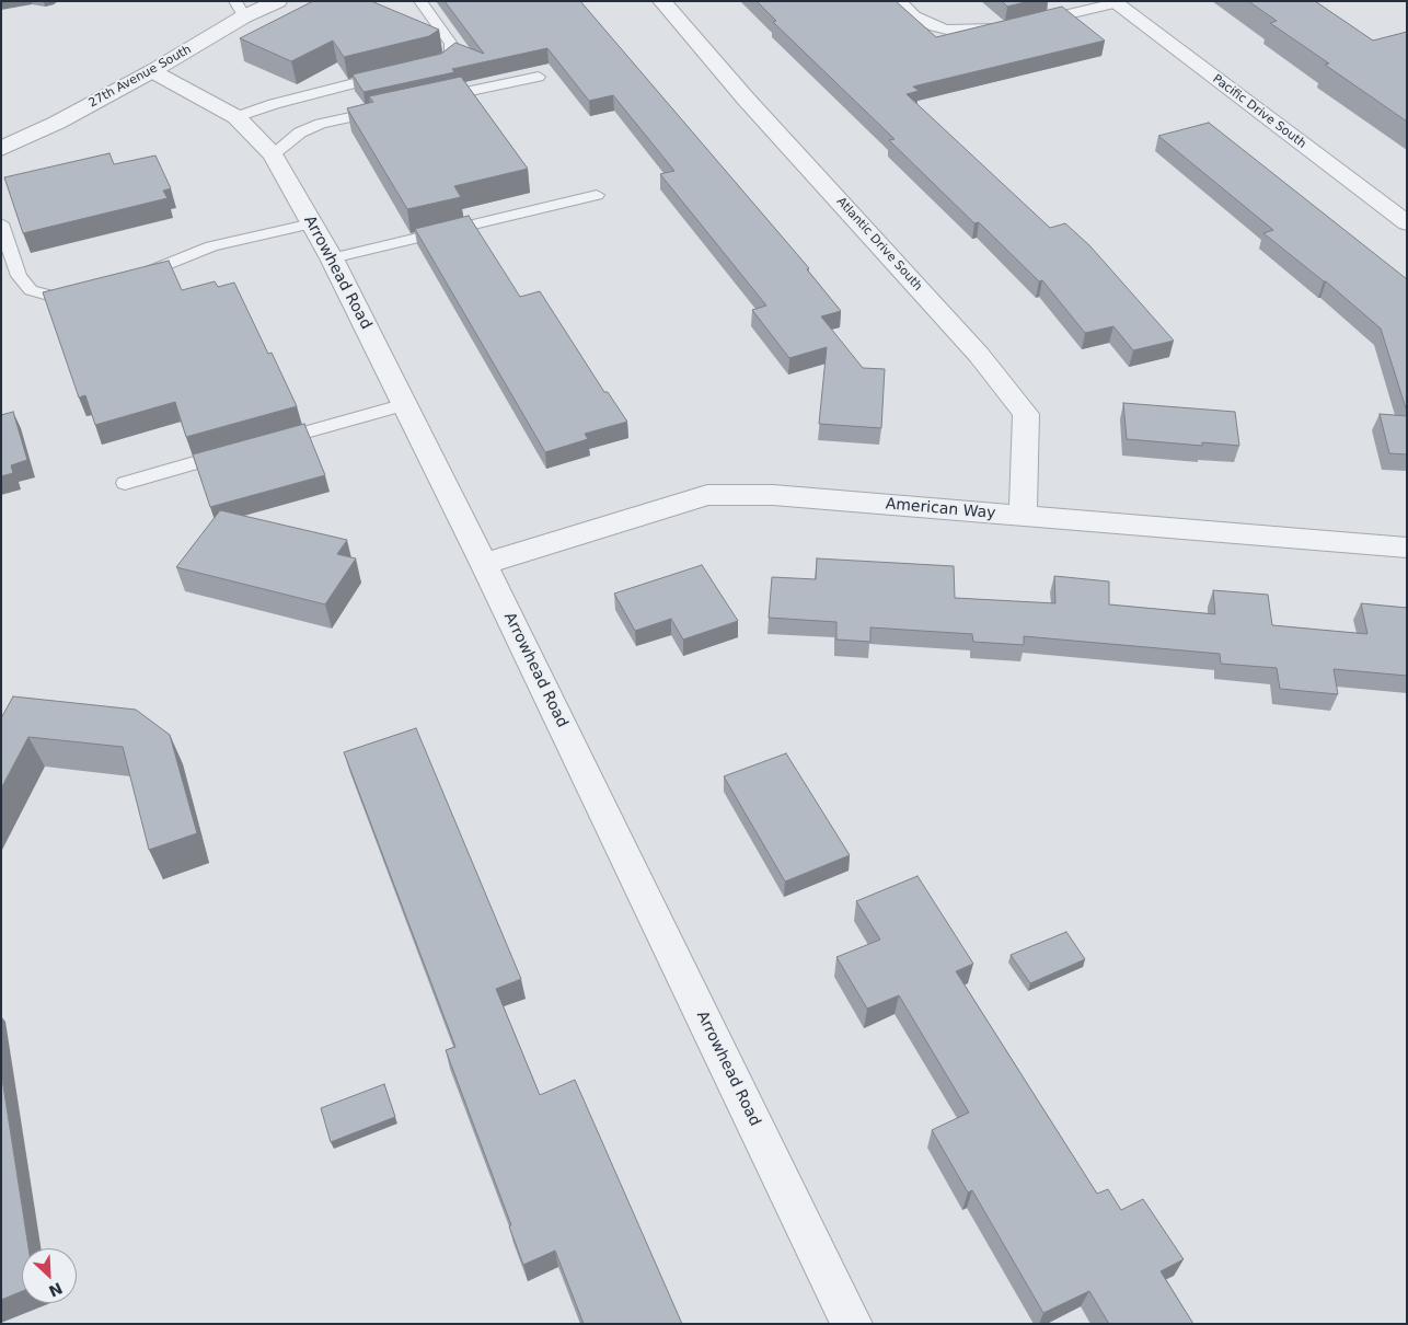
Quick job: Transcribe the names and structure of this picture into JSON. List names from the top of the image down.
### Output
{
  "streets": {
    "street": [
      "27th Avenue South",
      "Pacific Drive South",
      "Atlantic Drive South",
      "Arrowhead Road",
      "American Way"
    ]
  },
  "crossings": [
    ["27th Avenue South", "Arrowhead Road"],
    ["Atlantic Drive South", "American Way"],
    ["Arrowhead Road", "American Way"]
  ],
  "north": "bottom right"
}
